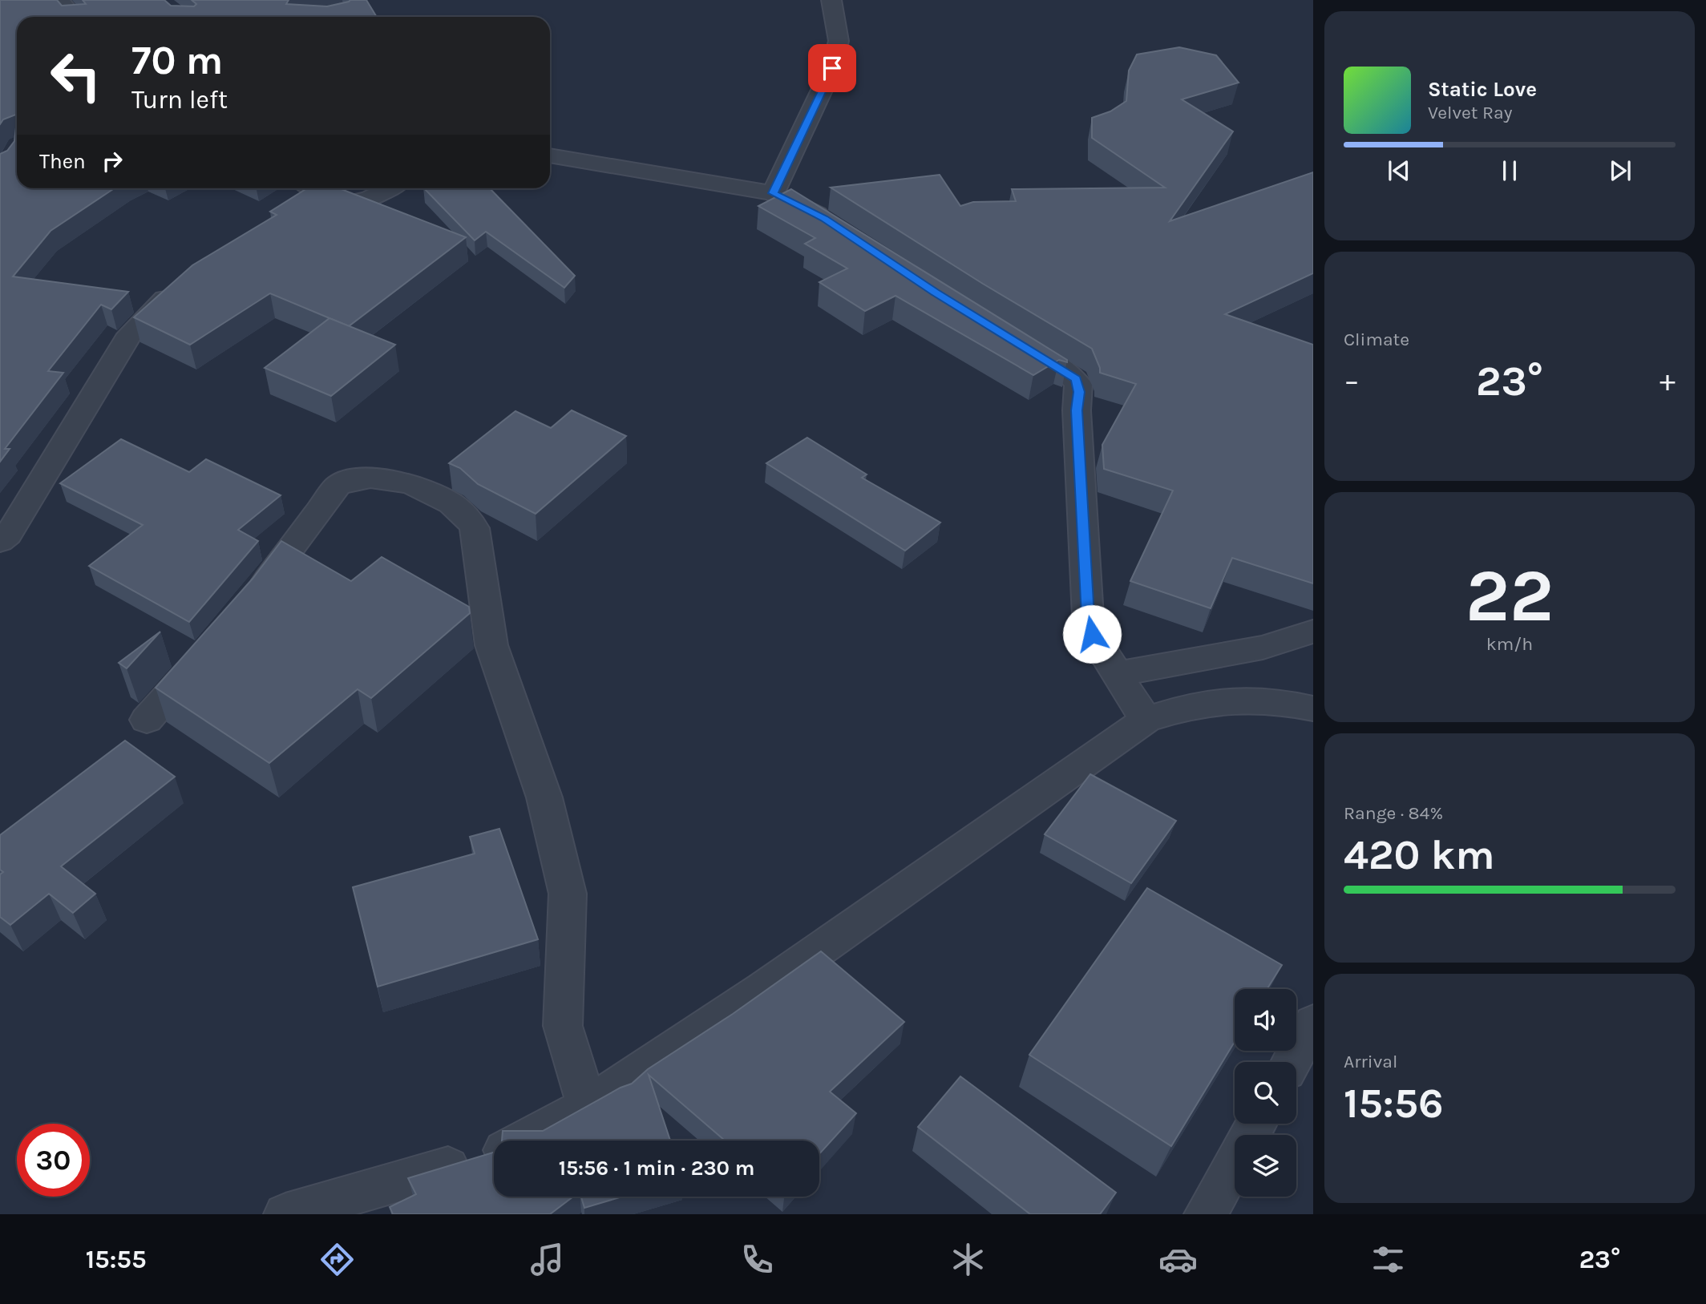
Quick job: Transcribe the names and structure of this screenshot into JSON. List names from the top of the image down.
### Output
{
  "page": {
    "turn": ["70 m", "Turn left"],
    "song": ["Static Love", "Velvet Ray"],
    "then": "Then",
    "tile": [
      "Climate",
      ["22", "km/h"],
      ["Range · 84%", "420 km"],
      ["Arrival", "15:56"]
    ],
    "heat": ["−", "23°", "+"],
    "limit": "30",
    "trip": "15:56 · 1 min · 230 m",
    "tabs": ["15:55", "23°"]
  }
}
